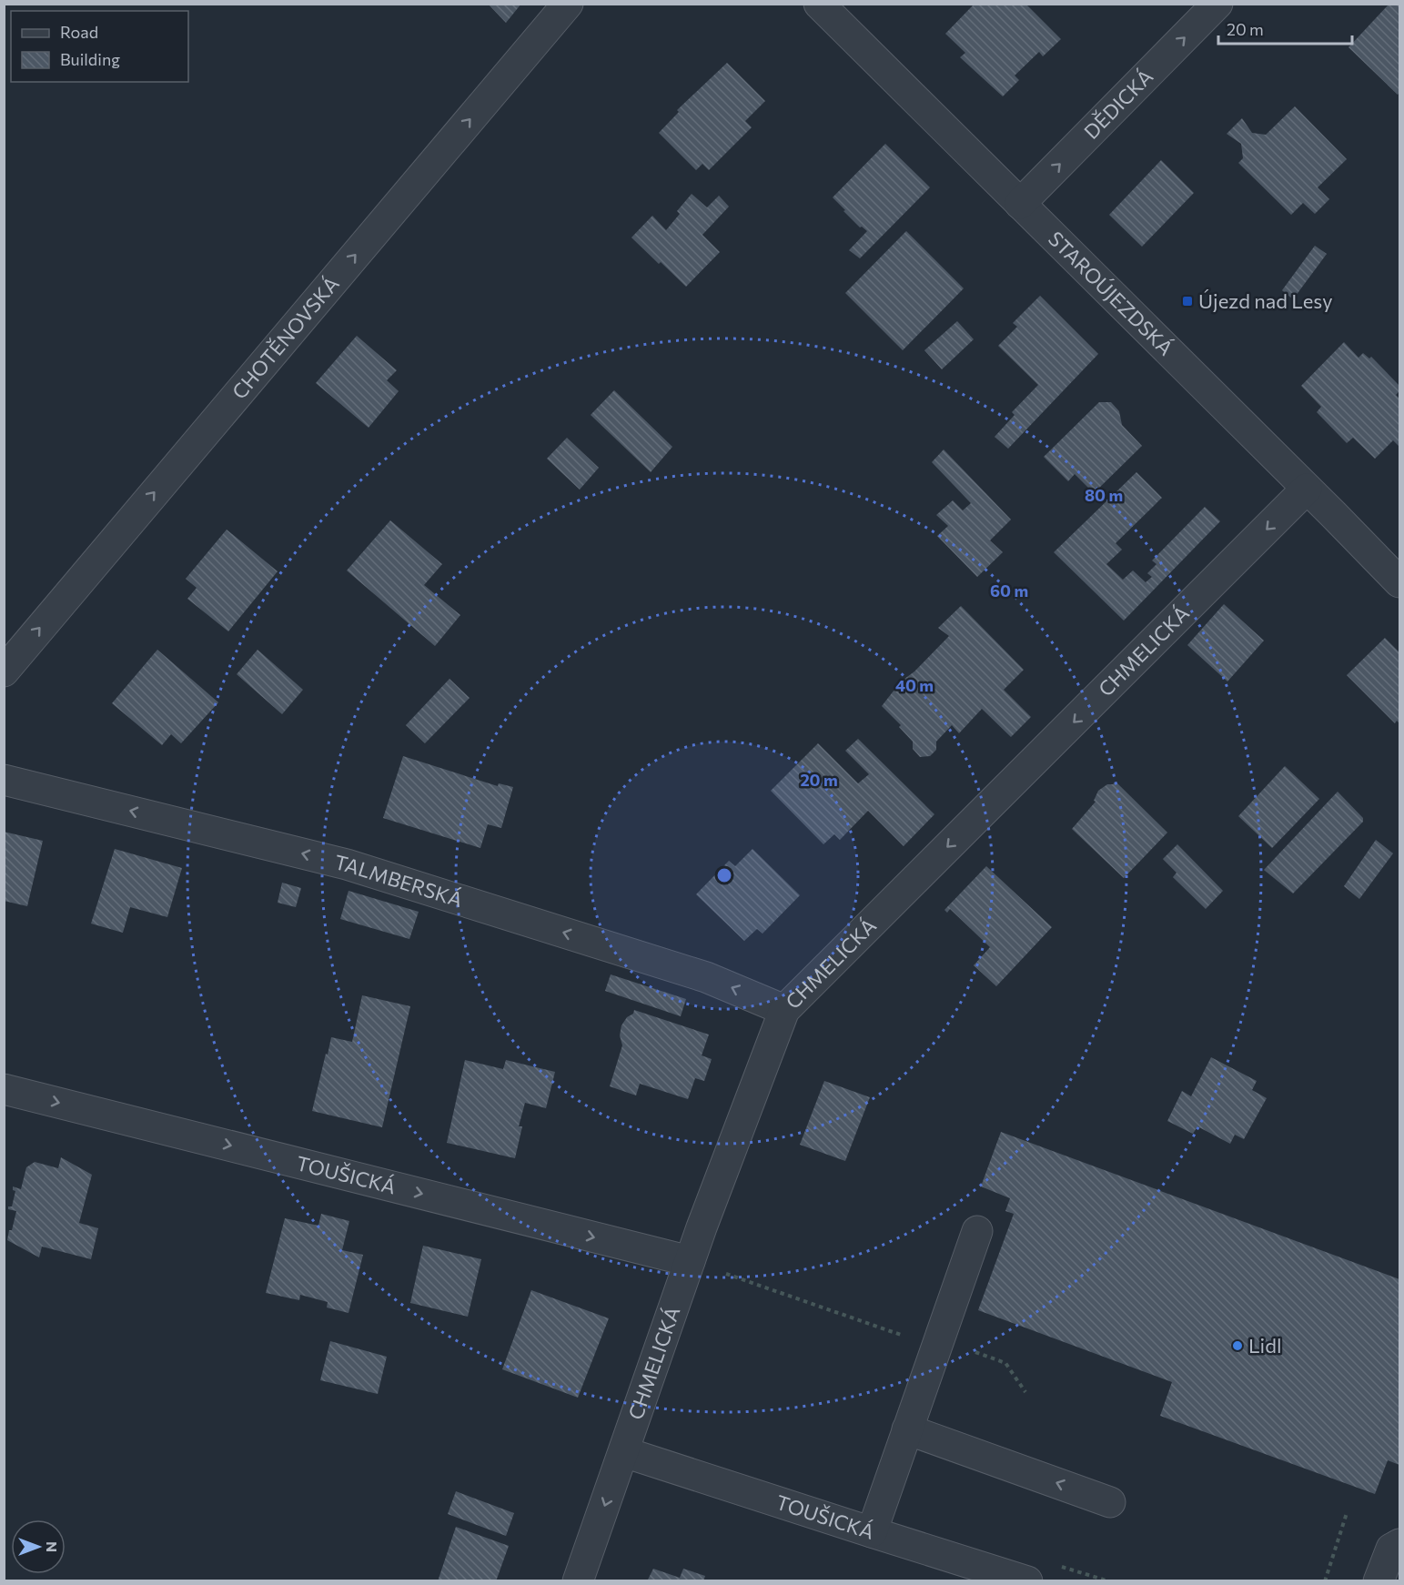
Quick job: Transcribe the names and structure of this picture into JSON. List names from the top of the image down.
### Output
{
  "streets": {
    "street": [
      "DĚDICKÁ",
      "STAROÚJEZDSKÁ",
      "CHOTĚNOVSKÁ",
      "CHMELICKÁ",
      "TALMBERSKÁ",
      "TOUŠICKÁ"
    ]
  },
  "crossings": [
    ["DĚDICKÁ", "STAROÚJEZDSKÁ"],
    ["STAROÚJEZDSKÁ", "CHMELICKÁ"],
    ["CHMELICKÁ", "TALMBERSKÁ"],
    ["CHMELICKÁ", "TOUŠICKÁ"]
  ],
  "one_way": [
    "DĚDICKÁ",
    "CHOTĚNOVSKÁ",
    "CHMELICKÁ",
    "TALMBERSKÁ",
    "TOUŠICKÁ"
  ],
  "places": {
    "transit": ["Újezd nad Lesy"],
    "other": ["Lidl"]
  },
  "legend": ["Road", "Building"],
  "scale_bar": "20 m",
  "north": "right",
  "rings": [
    "80 m",
    "60 m",
    "40 m",
    "20 m"
  ]
}
